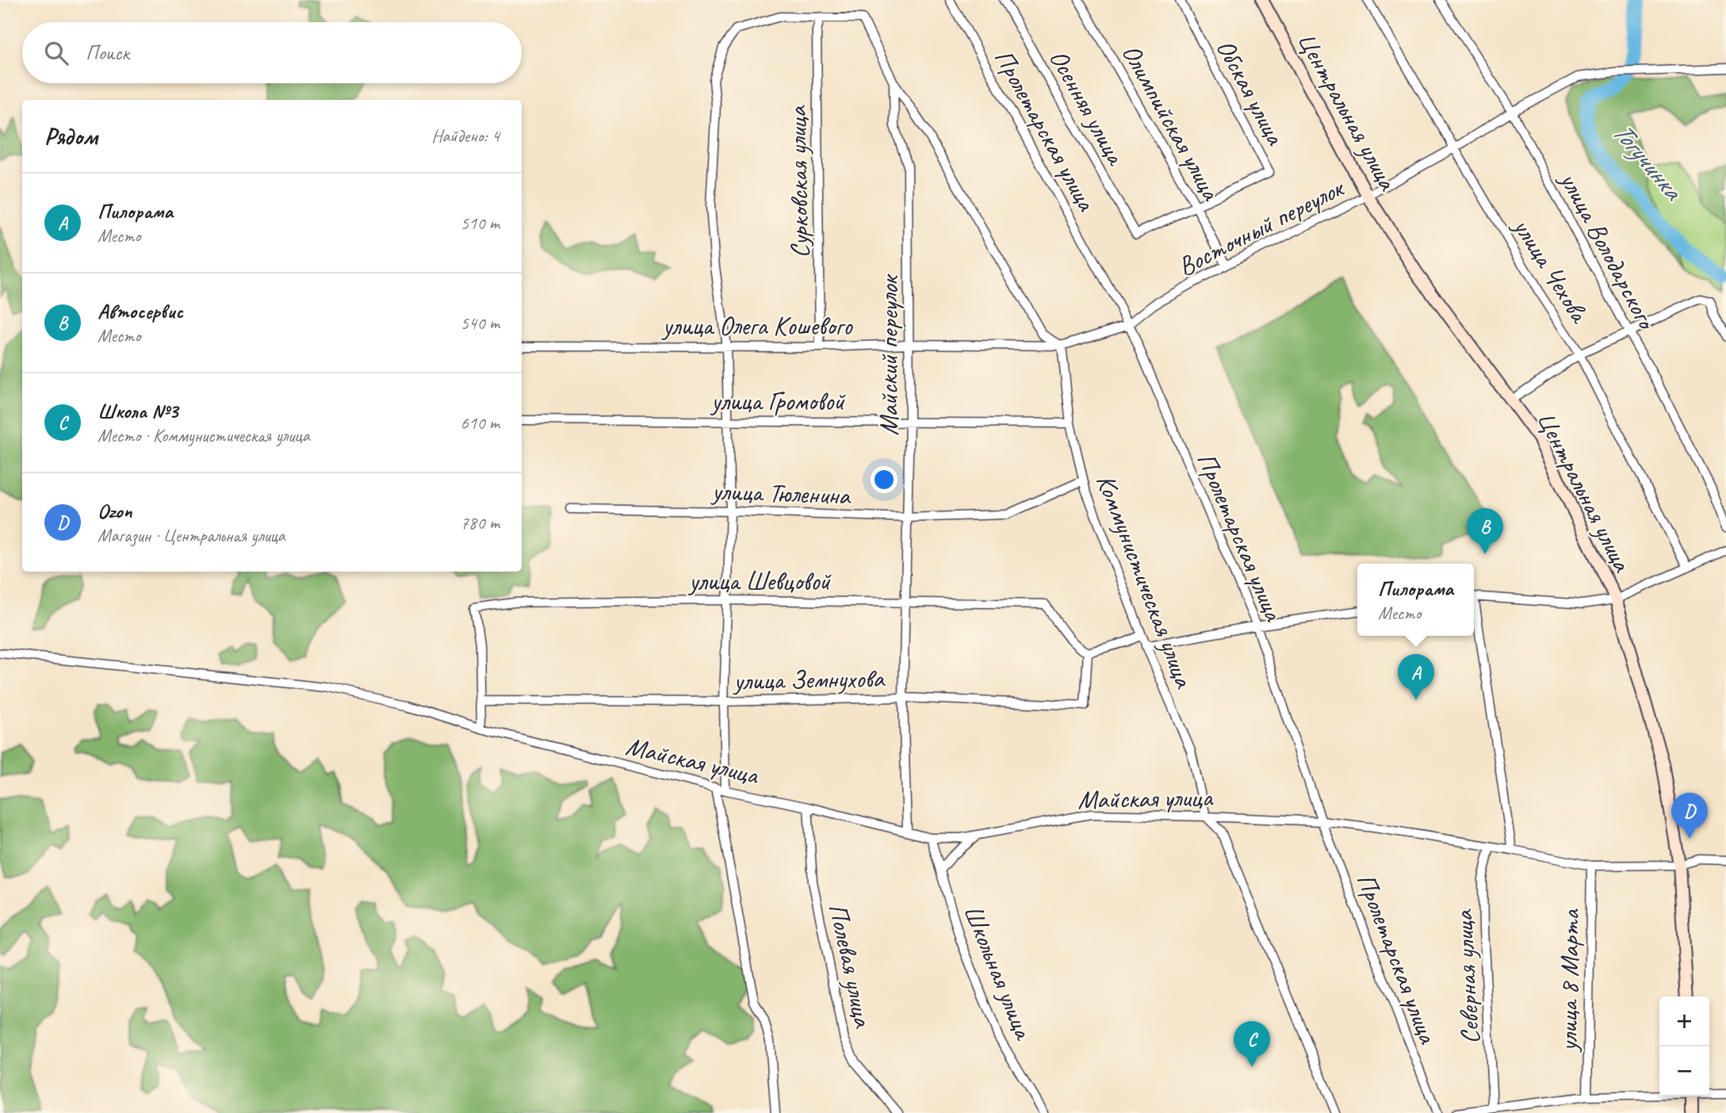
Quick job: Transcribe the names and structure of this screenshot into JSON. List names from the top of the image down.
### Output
{
  "streets": {
    "main road": ["Центральная улица"],
    "street": [
      "Обская улица",
      "Осенняя улица",
      "Олимпийская улица",
      "Пролетарская улица",
      "Сурковская улица",
      "Восточный переулок",
      "улица Володарского",
      "улица Чехова",
      "улица Олега Кошевого",
      "Майский переулок",
      "улица Громовой",
      "улица Тюленина",
      "улица Шевцовой",
      "Коммунистическая улица",
      "улица Земнухова",
      "Майская улица",
      "Полевая улица",
      "Школьная улица",
      "Северная улица",
      "улица 8 Марта"
    ]
  },
  "crossings": [
    ["Обская улица", "Осенняя улица"],
    ["Обская улица", "Олимпийская улица"],
    ["Осенняя улица", "Олимпийская улица"],
    ["Центральная улица", "Восточный переулок"],
    ["Центральная улица", "Майская улица"],
    ["Олимпийская улица", "Восточный переулок"],
    ["Пролетарская улица", "Восточный переулок"],
    ["Пролетарская улица", "Майская улица"],
    ["Сурковская улица", "улица Олега Кошевого"],
    ["Восточный переулок", "улица Володарского"],
    ["Восточный переулок", "улица Чехова"],
    ["Восточный переулок", "улица Олега Кошевого"],
    ["Восточный переулок", "Коммунистическая улица"],
    ["улица Олега Кошевого", "Майский переулок"],
    ["улица Олега Кошевого", "Коммунистическая улица"],
    ["Майский переулок", "улица Громовой"],
    ["Майский переулок", "улица Тюленина"],
    ["Майский переулок", "улица Шевцовой"],
    ["Майский переулок", "улица Земнухова"],
    ["Майский переулок", "Майская улица"],
    ["улица Громовой", "Коммунистическая улица"],
    ["улица Тюленина", "Коммунистическая улица"],
    ["улица Шевцовой", "улица Земнухова"],
    ["Коммунистическая улица", "Майская улица"],
    ["Майская улица", "Полевая улица"],
    ["Майская улица", "Школьная улица"],
    ["Майская улица", "Северная улица"],
    ["Майская улица", "улица 8 Марта"]
  ],
  "water": ["Тогучинка"],
  "page": {
    "search": "Поиск",
    "heading": ["Рядом", "Найдено: 4"],
    "list": [
      {
        "mark": "A",
        "name": "Пилорама",
        "note": "Место",
        "value": "510 m"
      },
      {
        "mark": "B",
        "name": "Автосервис",
        "note": "Место",
        "value": "540 m"
      },
      {
        "mark": "C",
        "name": "Школа №3",
        "note": "Место · Коммунистическая улица",
        "value": "610 m"
      },
      {
        "mark": "D",
        "name": "Ozon",
        "note": "Магазин · Центральная улица",
        "value": "780 m"
      }
    ],
    "pins": [
      "B",
      "A",
      "D",
      "C"
    ],
    "popup": ["Пилорама", "Место"],
    "map_buttons": ["+", "−"]
  }
}
